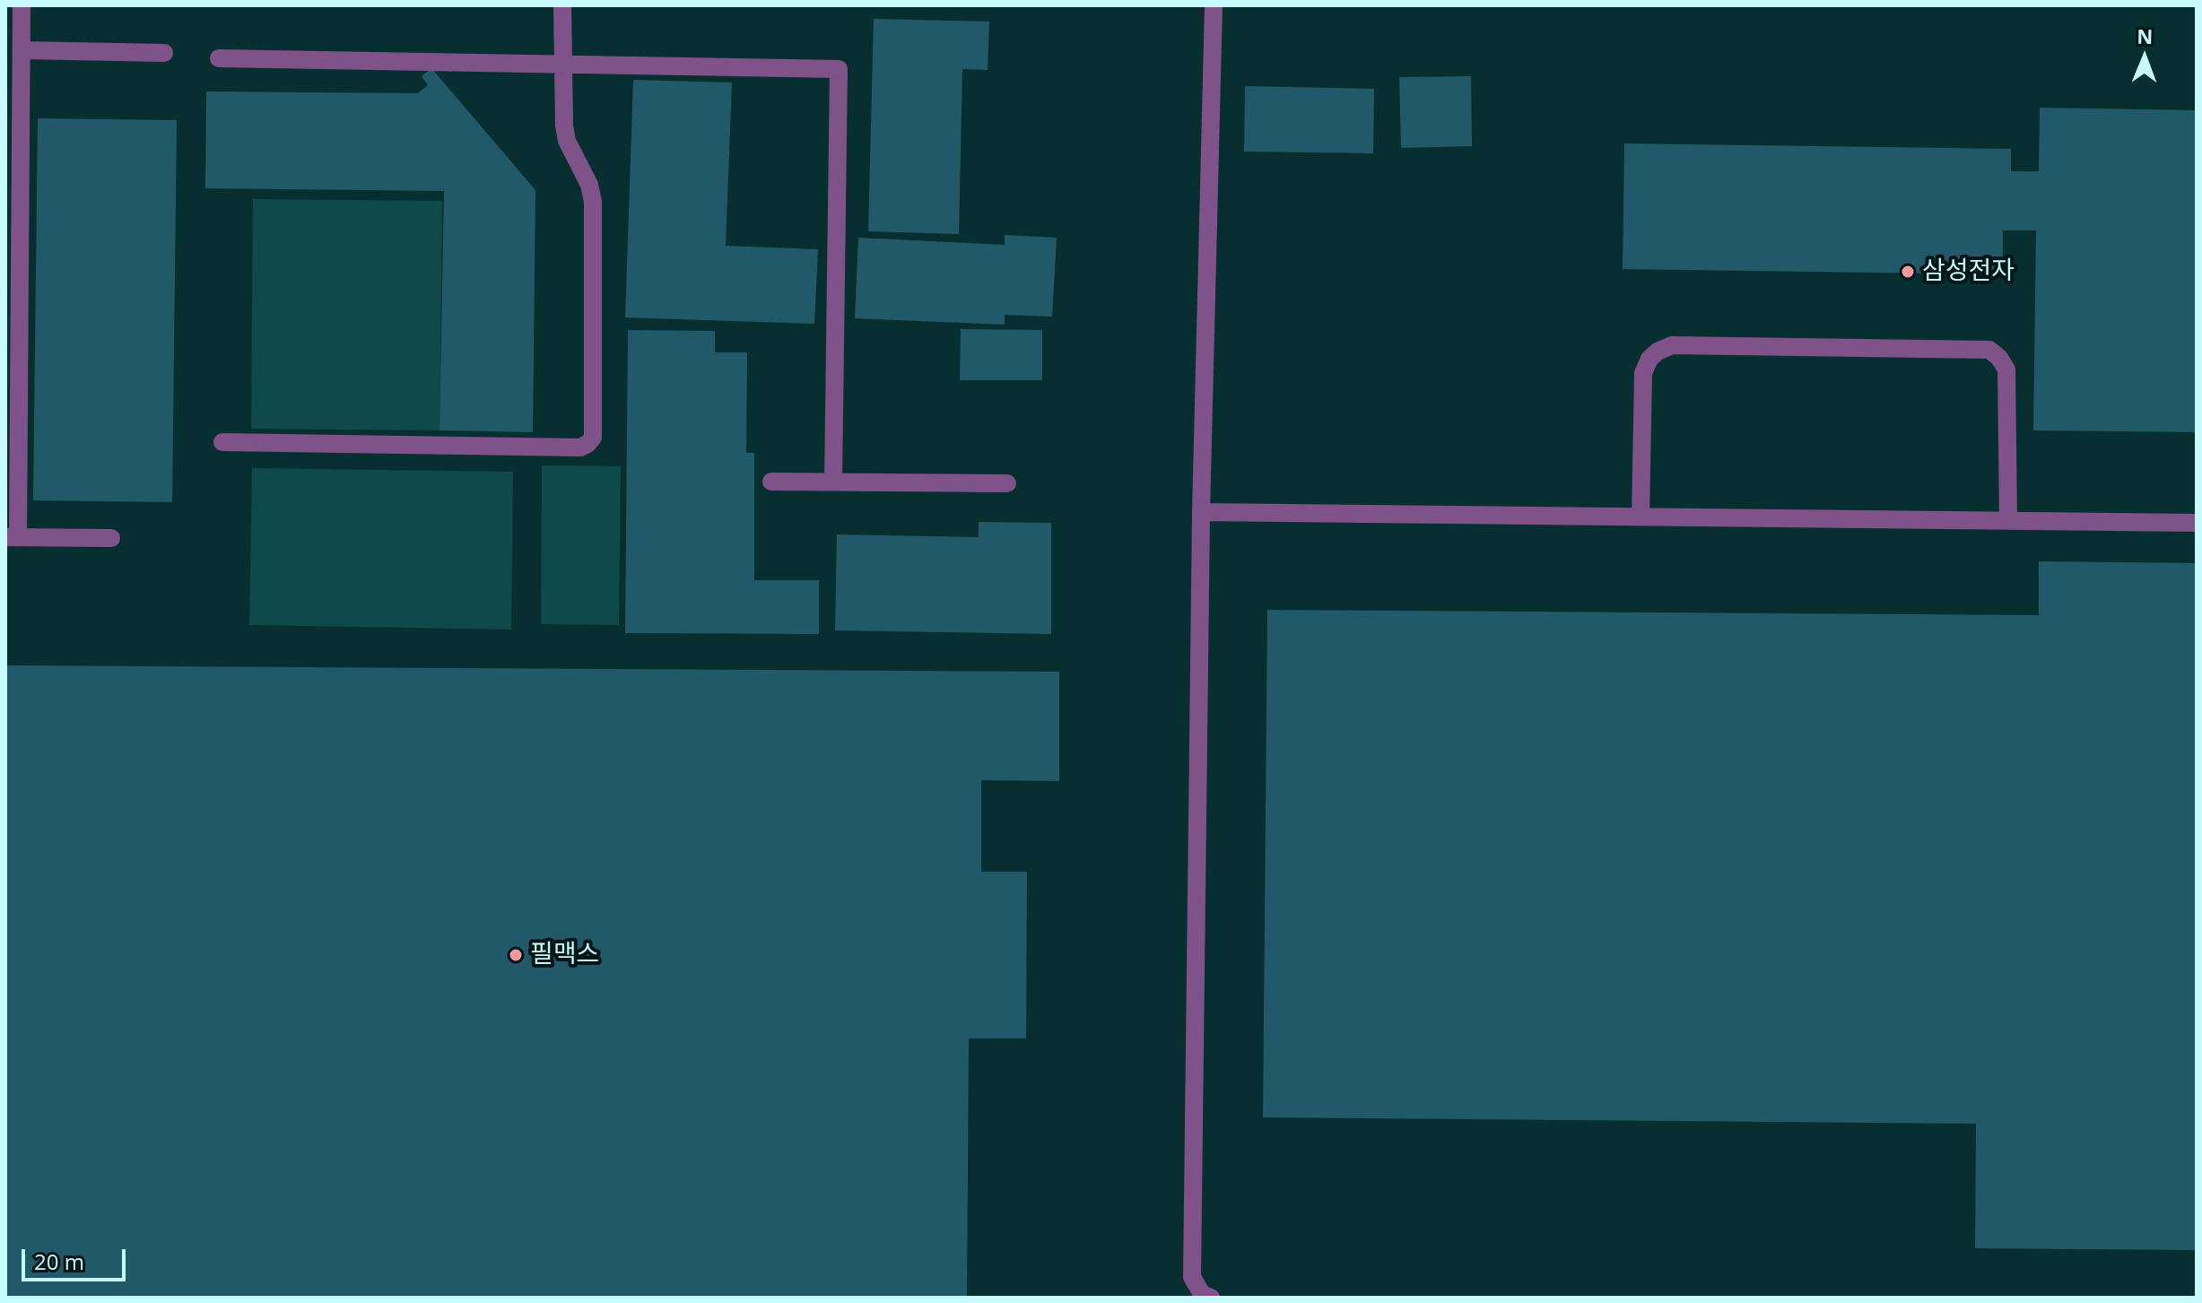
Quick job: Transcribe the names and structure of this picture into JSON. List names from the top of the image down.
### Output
{
  "places": ["삼성전자", "필맥스"],
  "scale_bar": "20 m",
  "north": "top"
}
